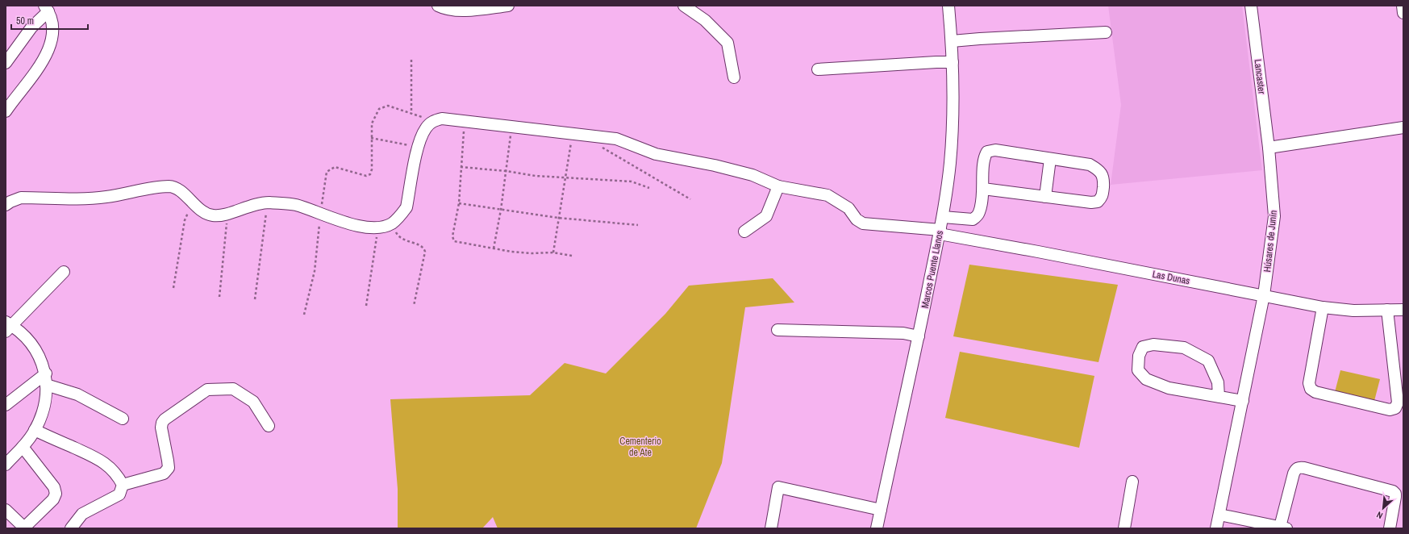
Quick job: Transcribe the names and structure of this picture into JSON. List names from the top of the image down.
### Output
{
  "streets": {
    "street": [
      "Lancaster",
      "Húsares de Junín",
      "Marcos Puente Llanos",
      "Las Dunas"
    ]
  },
  "crossings": [
    ["Lancaster", "Húsares de Junín"],
    ["Húsares de Junín", "Las Dunas"],
    ["Marcos Puente Llanos", "Las Dunas"]
  ],
  "parks": ["Cementerio de Ate"],
  "scale_bar": "50 m",
  "north": "bottom left"
}
